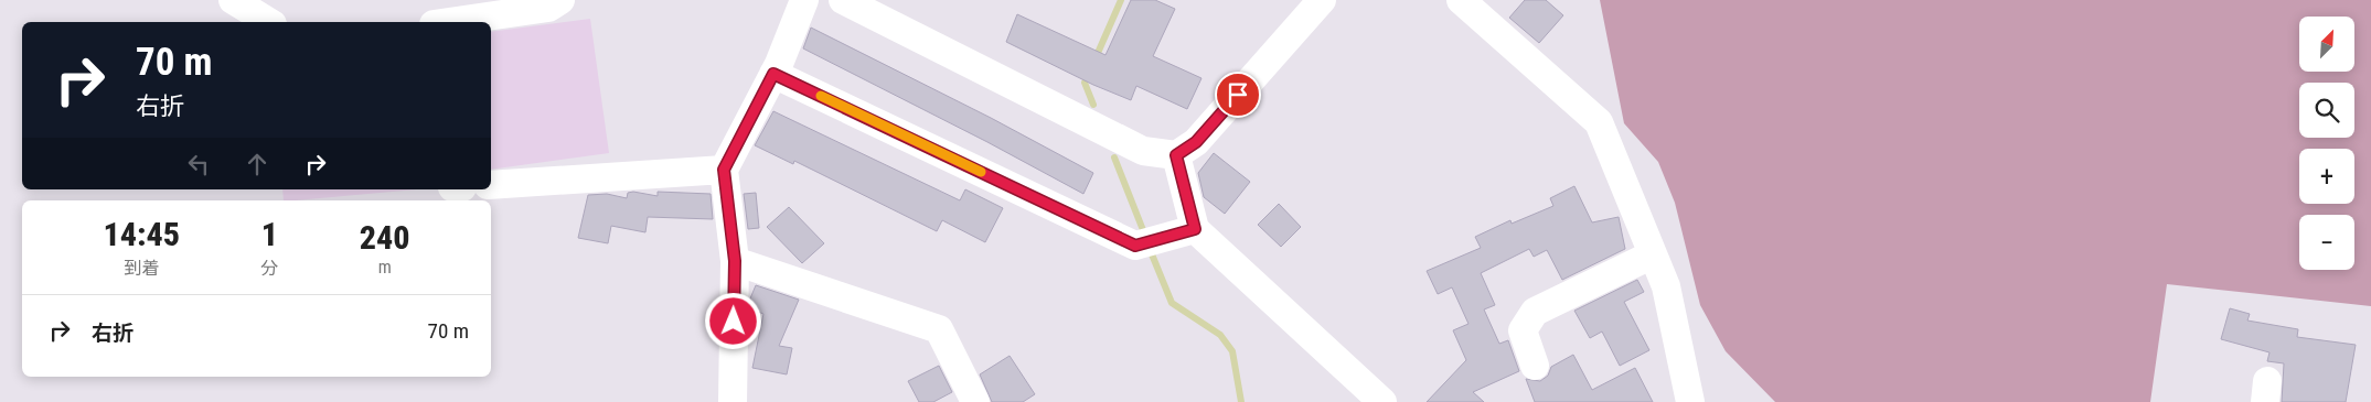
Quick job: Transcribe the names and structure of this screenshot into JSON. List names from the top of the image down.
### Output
{
  "north": "top right",
  "page": {
    "map_buttons": ["+", "−"],
    "turn": ["70 m", "右折"],
    "eta": [
      "14:45",
      "到着",
      "1",
      "分",
      "240",
      "m"
    ],
    "list": [
      {
        "name": "右折",
        "value": "70 m"
      }
    ]
  }
}
